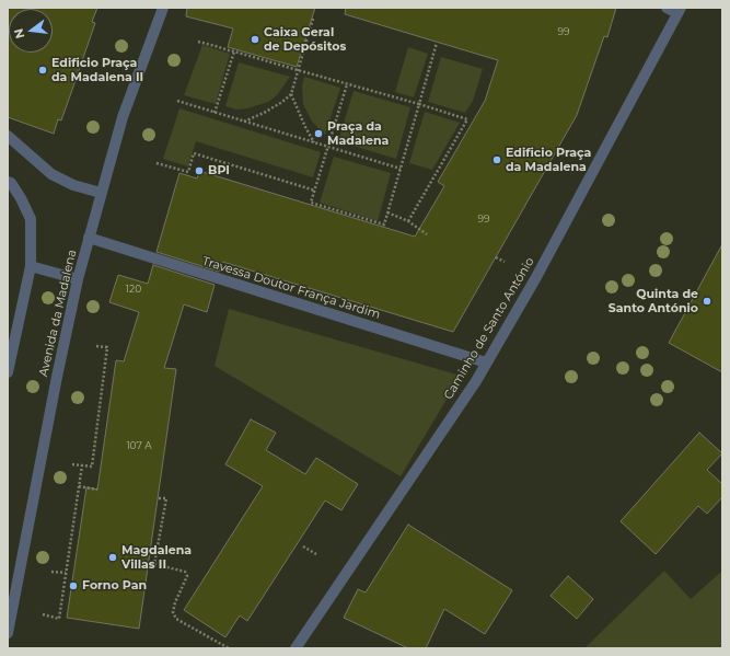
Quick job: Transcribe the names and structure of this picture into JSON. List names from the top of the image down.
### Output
{
  "streets": {
    "street": ["Travessa Doutor França Jardim", "Avenida da Madalena", "Caminho de Santo António"]
  },
  "crossings": [
    ["Travessa Doutor França Jardim", "Avenida da Madalena"],
    ["Travessa Doutor França Jardim", "Caminho de Santo António"]
  ],
  "places": [
    "Caixa Geral de Depósitos",
    "Edificio Praça da Madalena II",
    "Praça da Madalena",
    "Edificio Praça da Madalena",
    "BPI",
    "Quinta de Santo António",
    "Magdalena Villas II",
    "Forno Pan"
  ],
  "house_numbers": [
    "99",
    "99",
    "120",
    "107 A"
  ],
  "north": "left"
}
